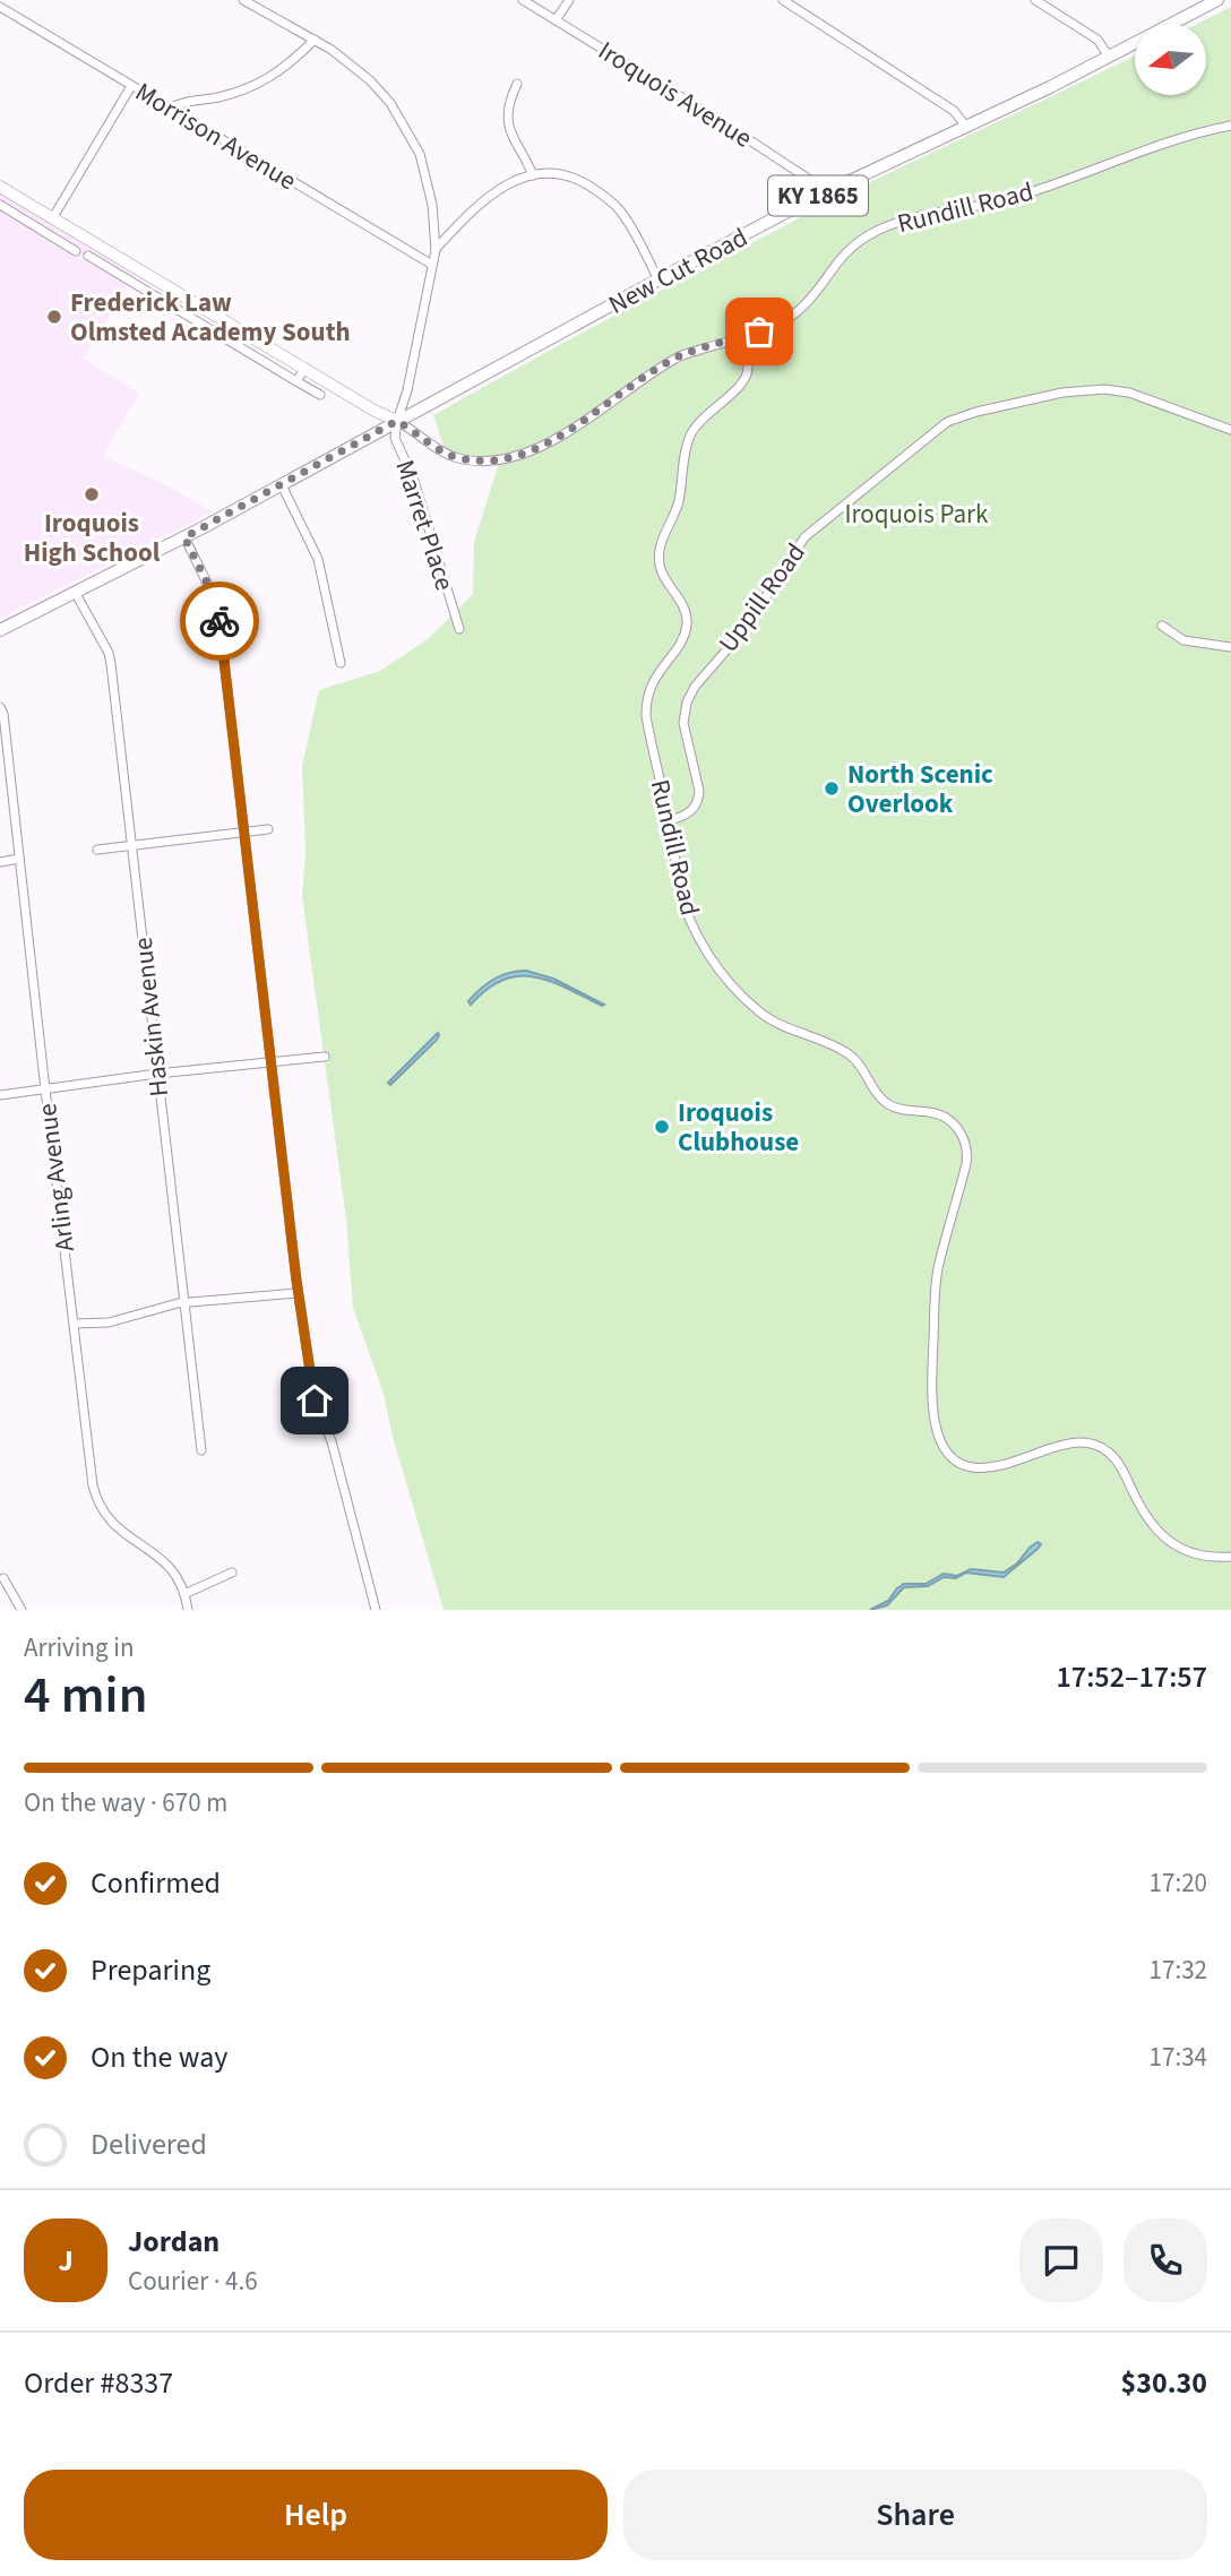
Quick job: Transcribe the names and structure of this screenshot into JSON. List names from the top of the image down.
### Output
{
  "streets": {
    "main road": ["KY 1865", "New Cut Road"],
    "street": [
      "Iroquois Avenue",
      "Morrison Avenue",
      "Rundill Road",
      "Marret Place",
      "Uppill Road",
      "Haskin Avenue",
      "Arling Avenue"
    ]
  },
  "crossings": [
    ["Iroquois Avenue", "New Cut Road"],
    ["KY 1865", "New Cut Road"],
    ["KY 1865", "Marret Place"],
    ["KY 1865", "Haskin Avenue"],
    ["Rundill Road", "Uppill Road"],
    ["New Cut Road", "Marret Place"]
  ],
  "parks": ["Iroquois Park"],
  "places": [
    "Frederick Law Olmsted Academy South",
    "Iroquois High School",
    "North Scenic Overlook",
    "Iroquois Clubhouse"
  ],
  "north": "left",
  "page": {
    "heading": ["4 min", "Arriving in", "17:52–17:57"],
    "panel": [
      "Jordan",
      "Courier · 4.6",
      "Order #8337",
      "$30.30"
    ],
    "bar": "On the way · 670 m",
    "list": [
      ["Confirmed", "17:20"],
      ["Preparing", "17:32"],
      ["On the way", "17:34"],
      "Delivered"
    ],
    "round": "J",
    "buttons": ["Help", "Share"]
  }
}
